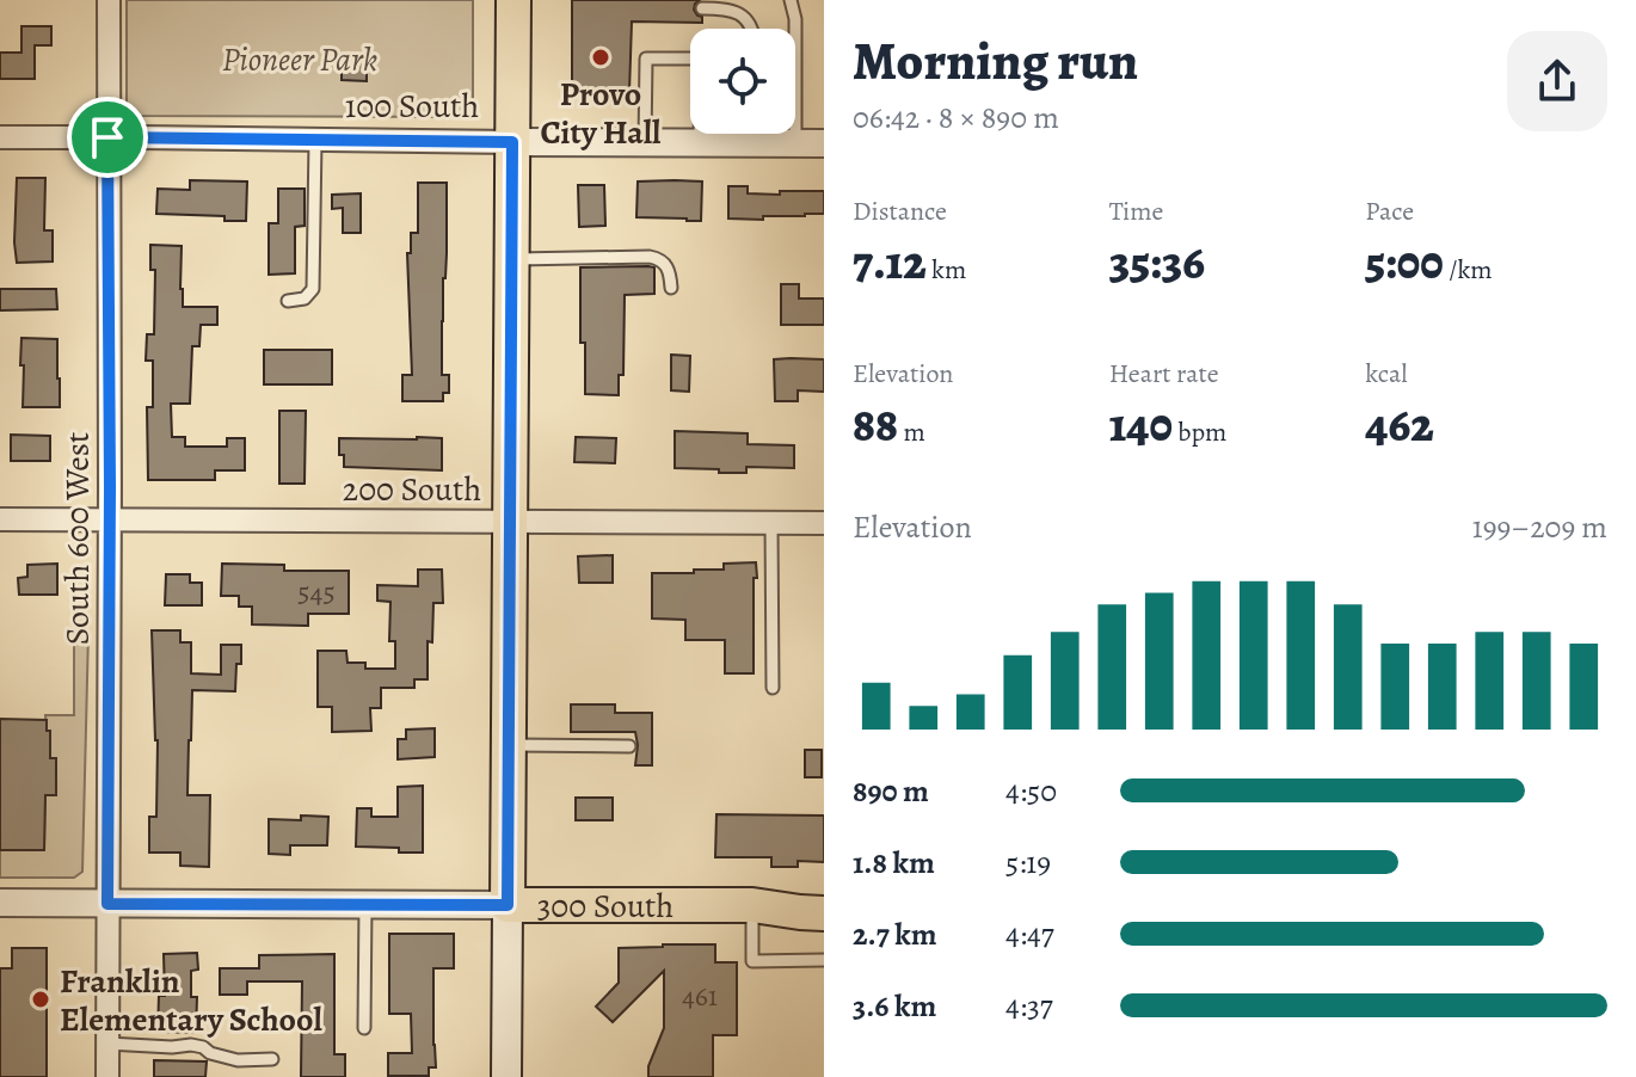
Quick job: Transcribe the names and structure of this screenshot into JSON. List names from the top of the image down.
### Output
{
  "streets": {
    "main road": ["300 South"],
    "street": ["100 South", "200 South", "South 600 West"]
  },
  "crossings": [
    ["100 South", "South 600 West"],
    ["200 South", "South 600 West"],
    ["South 600 West", "300 South"]
  ],
  "parks": ["Pioneer Park"],
  "places": ["Provo City Hall", "Franklin Elementary School"],
  "house_numbers": ["545", "461"],
  "page": {
    "heading": ["Morning run", "06:42 · 8 × 890 m"],
    "stats": [
      ["Distance", "7.12 km"],
      ["Time", "35:36"],
      ["Pace", "5:00 /km"],
      ["Elevation", "88 m"],
      ["Heart rate", "140 bpm"],
      ["kcal", "462"]
    ],
    "chart": ["Elevation", "199–209 m"],
    "list": [
      {
        "name": "890 m",
        "note": "4:50"
      },
      {
        "name": "1.8 km",
        "note": "5:19"
      },
      {
        "name": "2.7 km",
        "note": "4:47"
      },
      {
        "name": "3.6 km",
        "note": "4:37"
      }
    ]
  }
}
